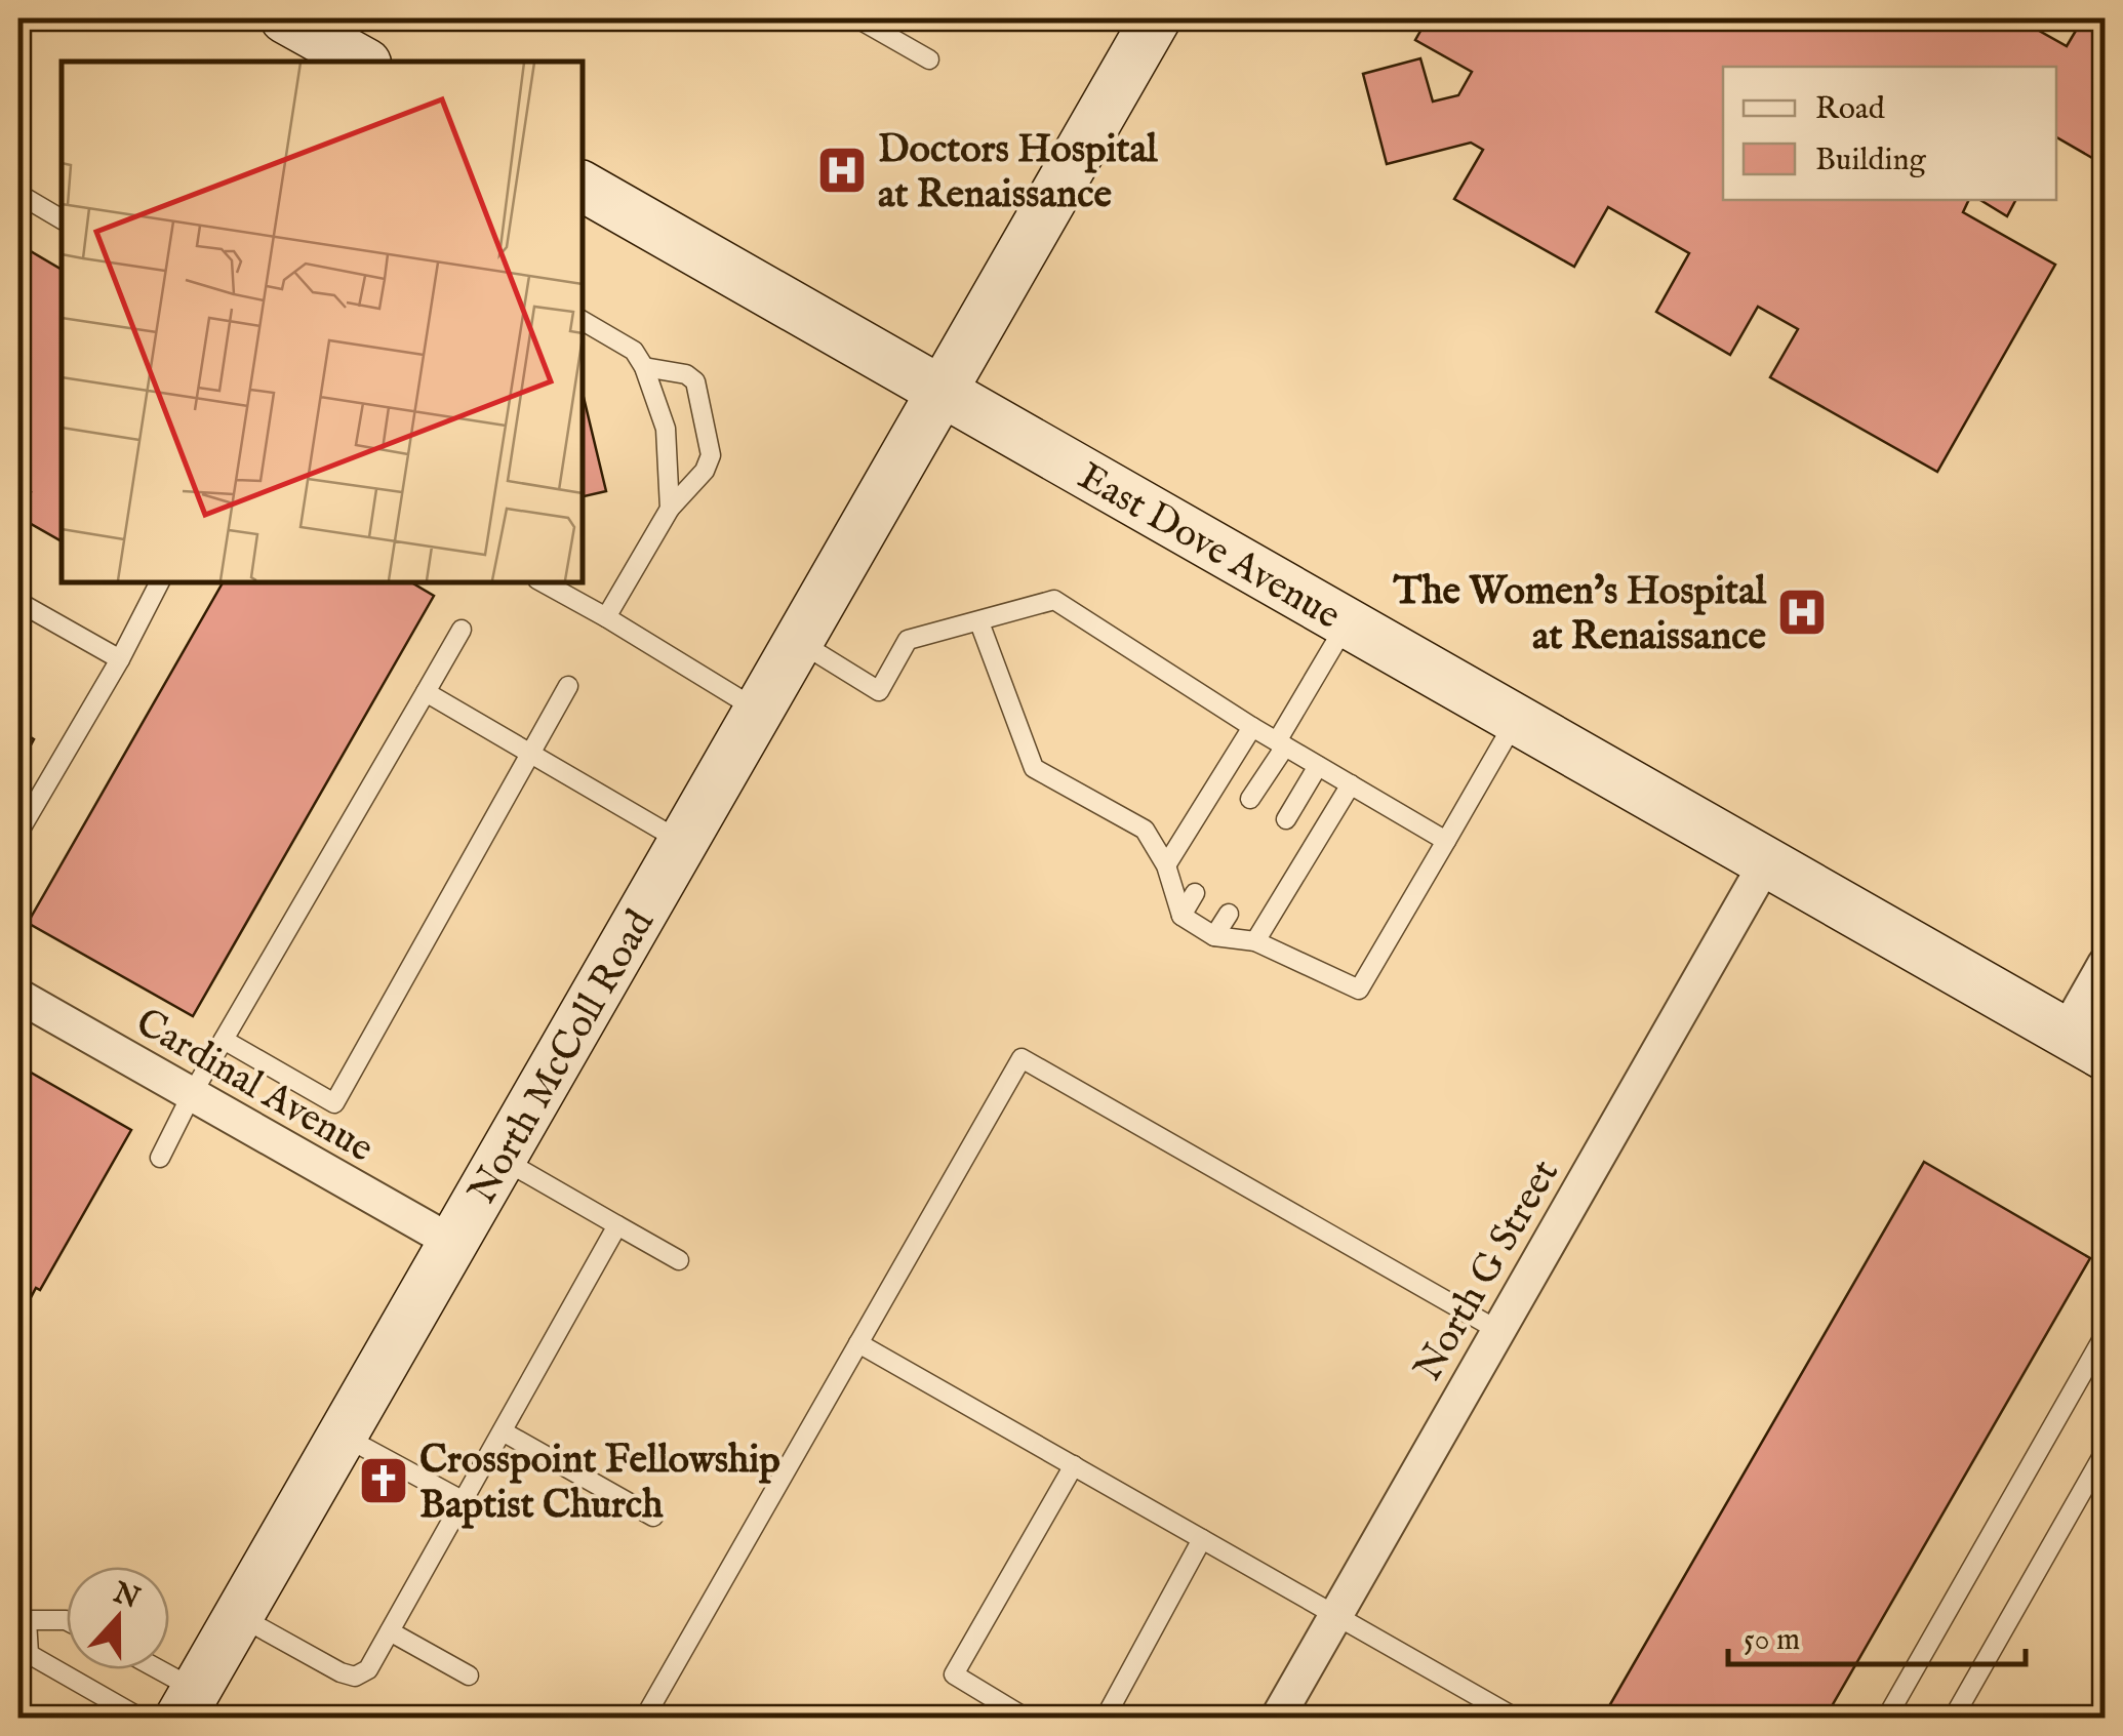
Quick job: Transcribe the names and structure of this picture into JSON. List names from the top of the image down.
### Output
{
  "streets": {
    "main road": ["East Dove Avenue", "North McColl Road"],
    "street": ["Cardinal Avenue", "North G Street"]
  },
  "crossings": [
    ["East Dove Avenue", "North McColl Road"],
    ["East Dove Avenue", "North G Street"],
    ["North McColl Road", "Cardinal Avenue"]
  ],
  "places": {
    "hospital": ["Doctors Hospital at Renaissance", "The Women's Hospital at Renaissance"],
    "church": ["Crosspoint Fellowship Baptist Church"]
  },
  "legend": ["Road", "Building"],
  "scale_bar": "50 m",
  "north": "top"
}
